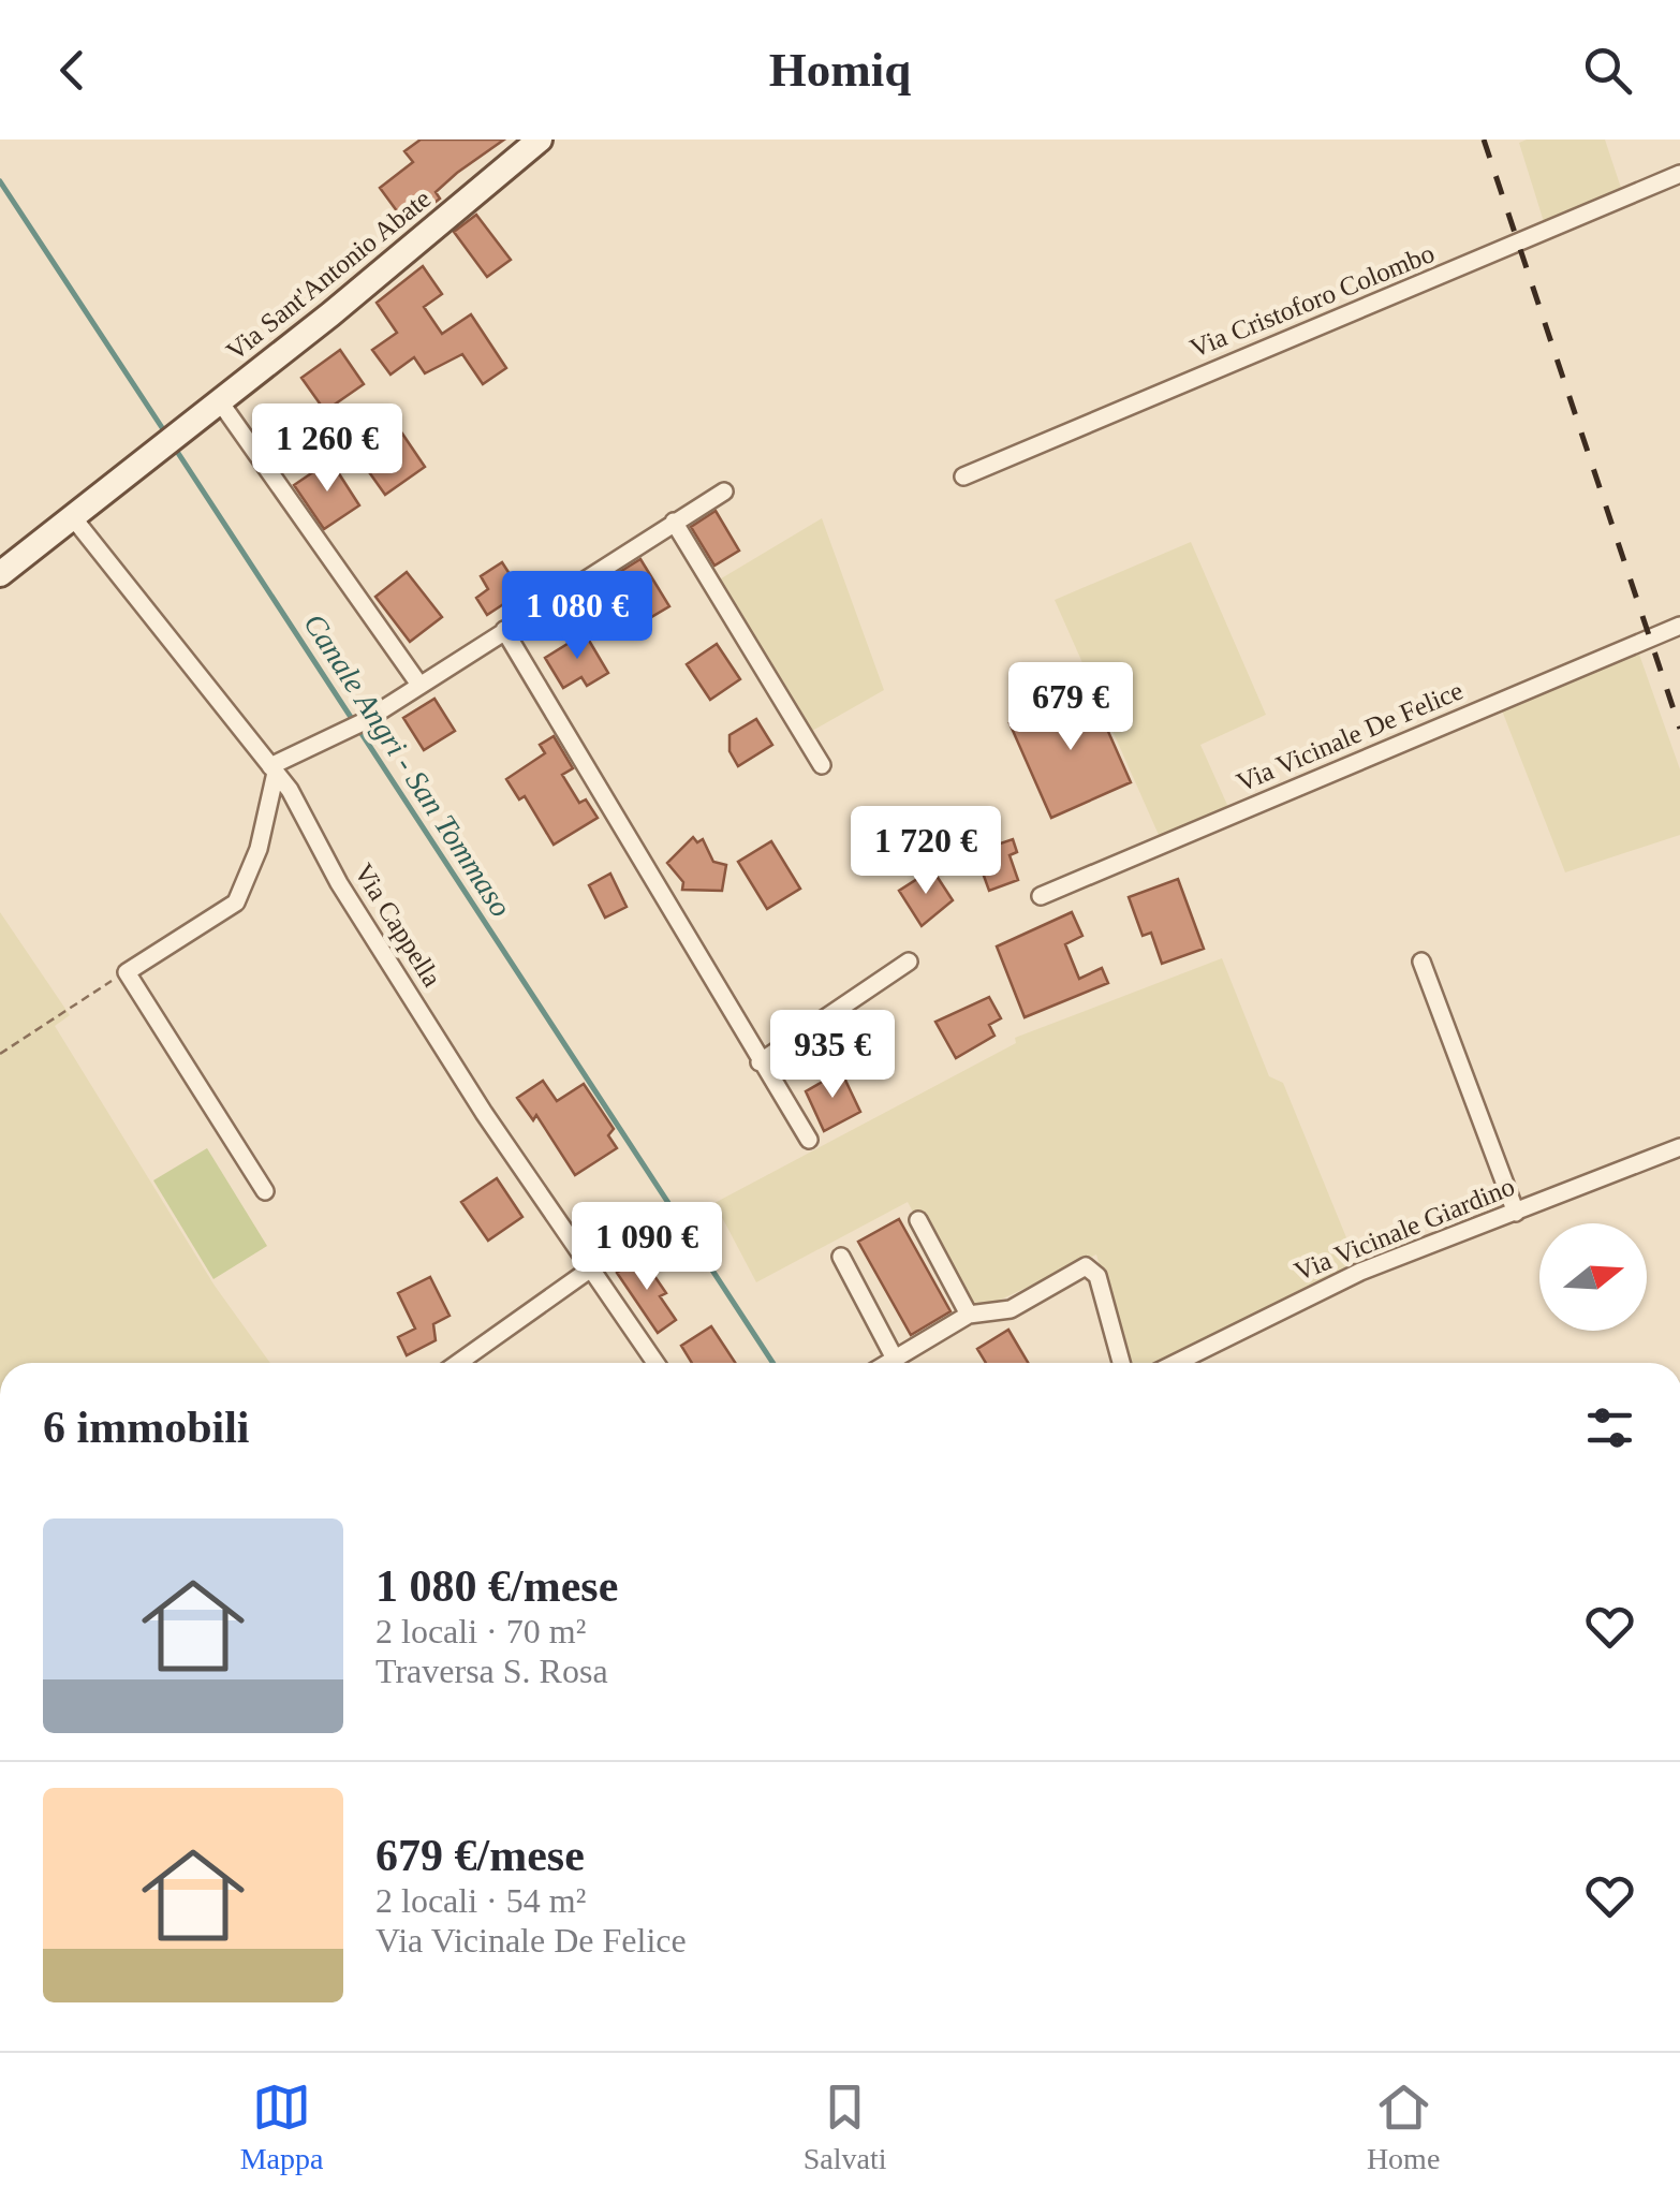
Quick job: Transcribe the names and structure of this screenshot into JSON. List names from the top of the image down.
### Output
{
  "streets": {
    "street": [
      "Via Sant'Antonio Abate",
      "Via Cristoforo Colombo",
      "Via Vicinale De Felice",
      "Via Cappella",
      "Via Vicinale Giardino"
    ]
  },
  "crossings": [
    ["Via Sant'Antonio Abate", "Via Cappella"]
  ],
  "water": ["Canale Angri - San Tommaso"],
  "north": "right",
  "page": {
    "header": "Homiq",
    "price": [
      "1 260 €",
      "1 080 €",
      "679 €",
      "1 720 €",
      "935 €",
      "1 090 €"
    ],
    "heading": "6 immobili",
    "list": [
      {
        "name": "1 080 €/mese",
        "note": "2 locali · 70 m² · Traversa S. Rosa"
      },
      {
        "name": "679 €/mese",
        "note": "2 locali · 54 m² · Via Vicinale De Felice"
      }
    ],
    "tabs": ["Mappa", "Salvati", "Home"]
  }
}
